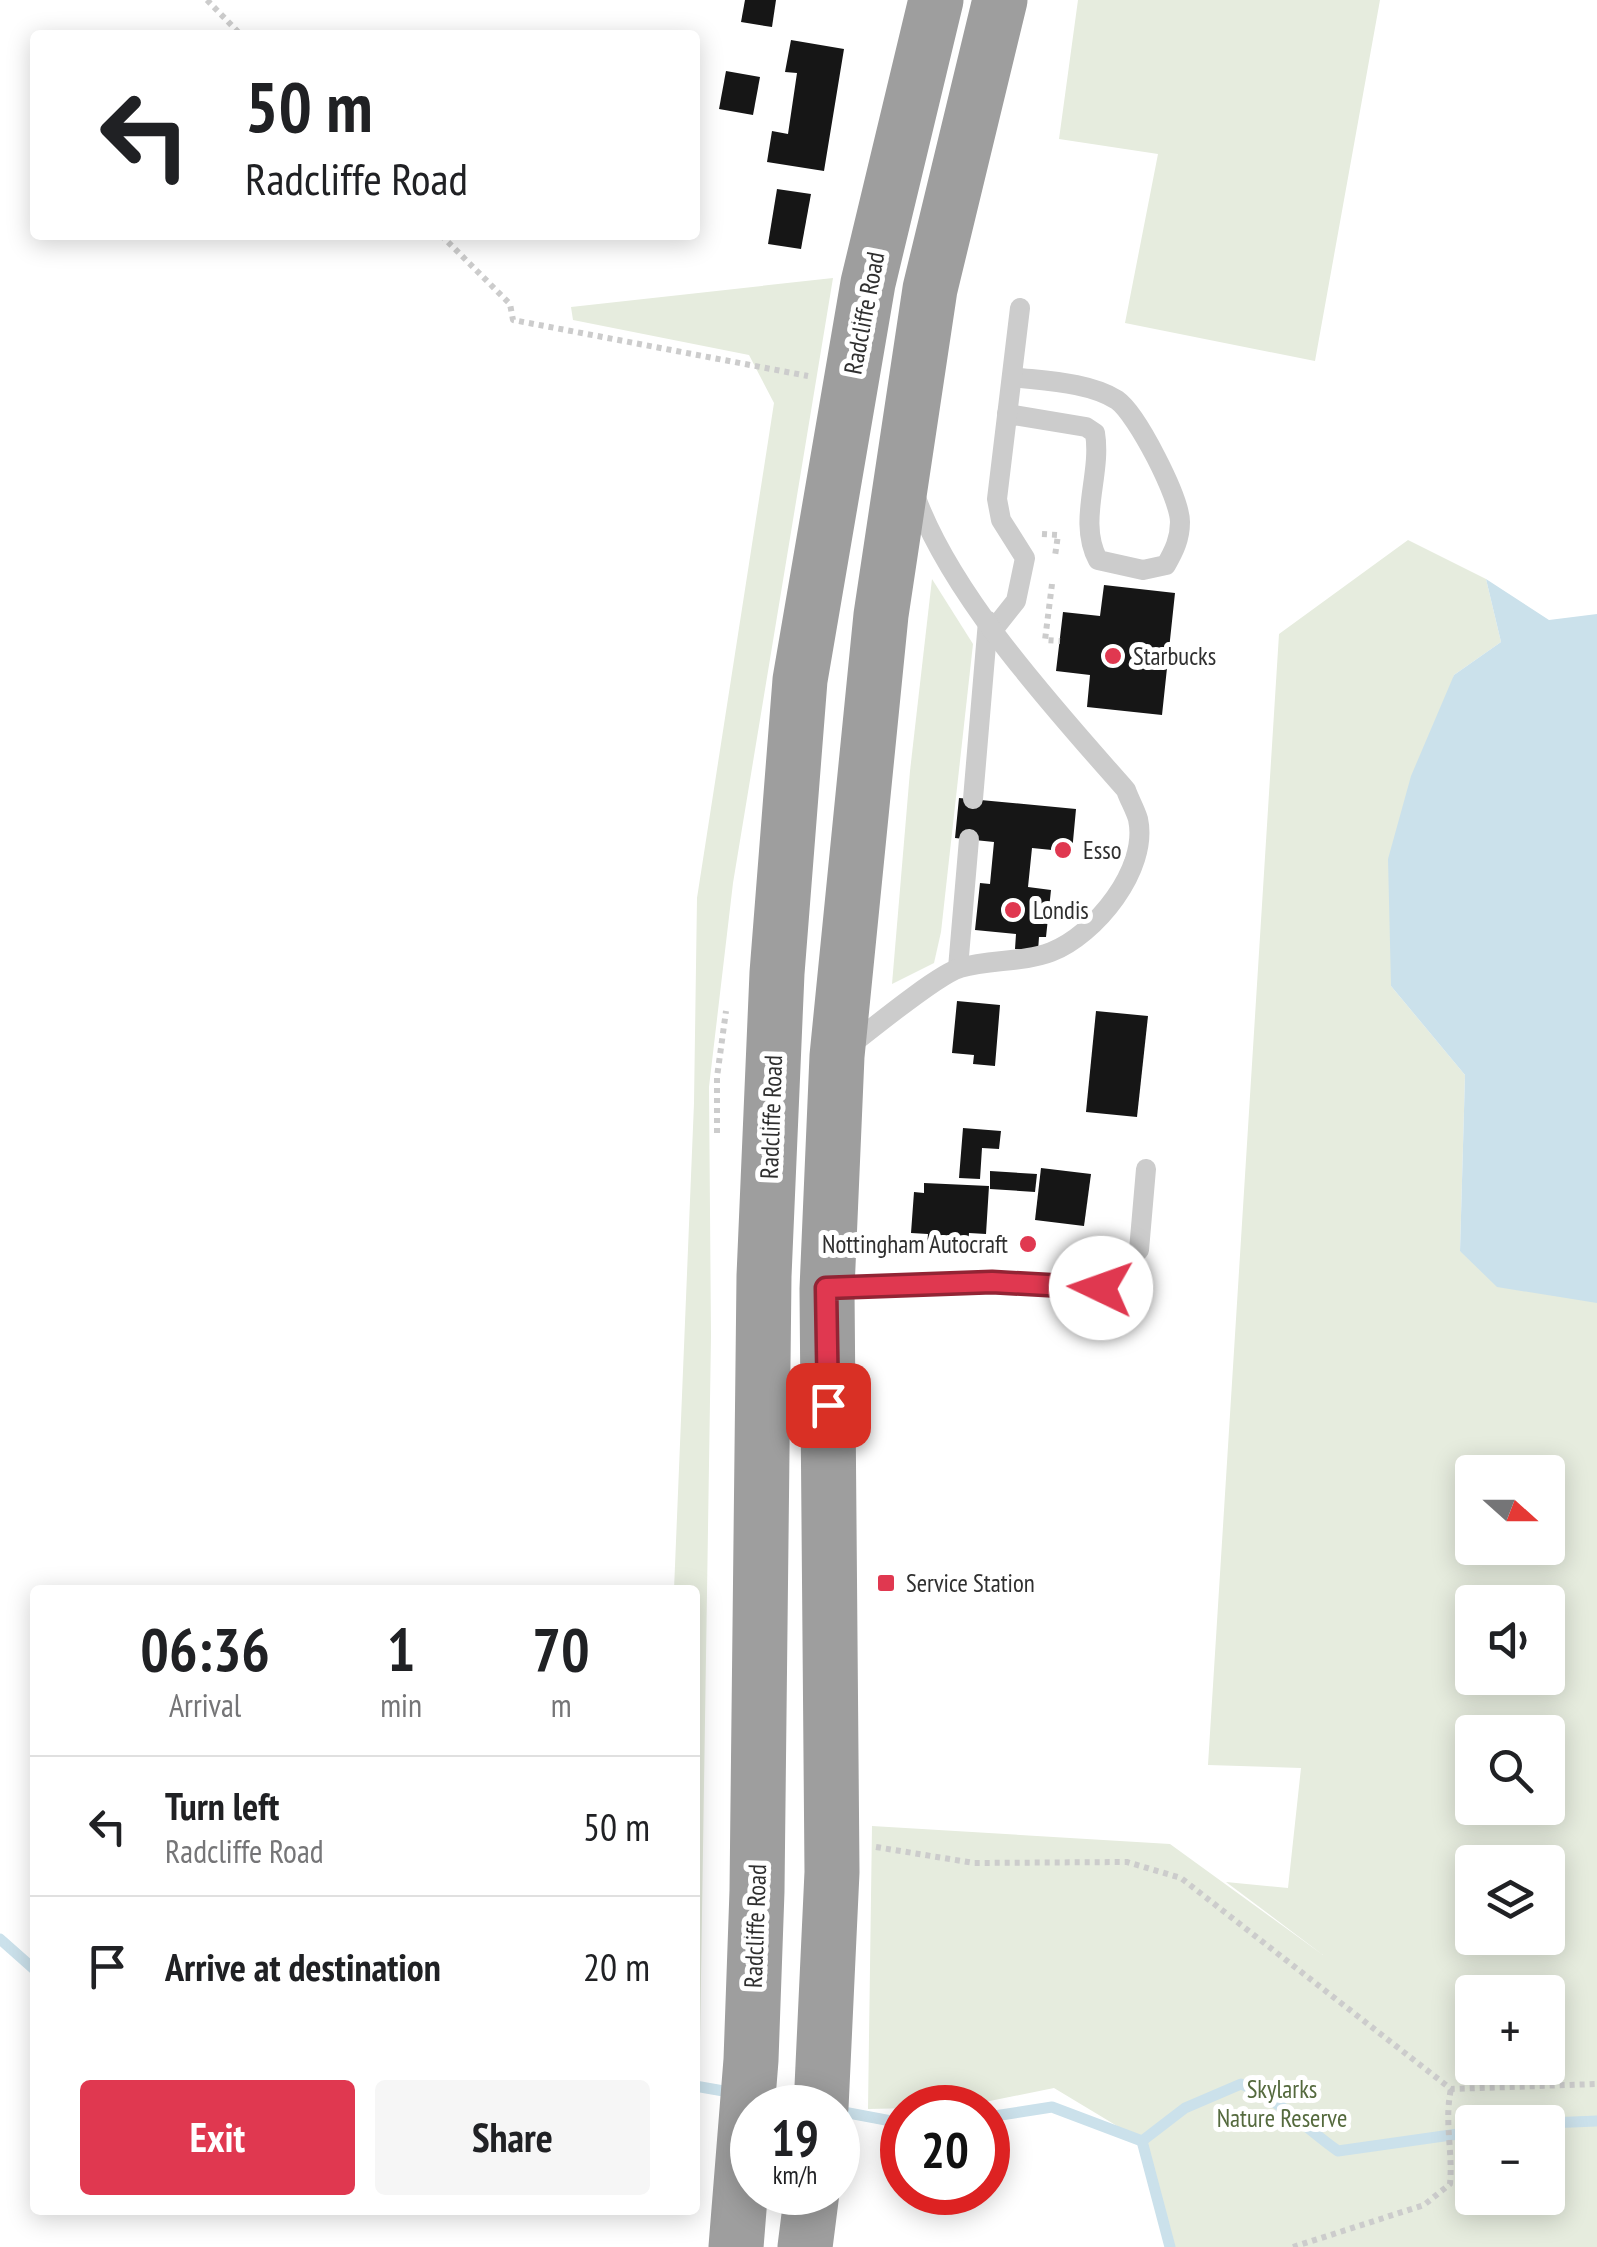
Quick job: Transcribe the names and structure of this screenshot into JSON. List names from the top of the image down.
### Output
{
  "streets": {
    "highway": ["Radcliffe Road"]
  },
  "parks": ["Skylarks Nature Reserve"],
  "places": {
    "other": [
      "Starbucks",
      "Esso",
      "Londis",
      "Nottingham Autocraft"
    ],
    "transit": ["Service Station"]
  },
  "north": "right",
  "page": {
    "turn": ["50 m", "Radcliffe Road"],
    "map_buttons": ["+", "−"],
    "eta": [
      "06:36",
      "Arrival",
      "1",
      "min",
      "70",
      "m"
    ],
    "list": [
      {
        "name": "Turn left",
        "note": "Radcliffe Road",
        "value": "50 m"
      },
      {
        "name": "Arrive at destination",
        "value": "20 m"
      }
    ],
    "buttons": ["Exit", "Share"],
    "speed": "19 km/h",
    "limit": "20"
  }
}
